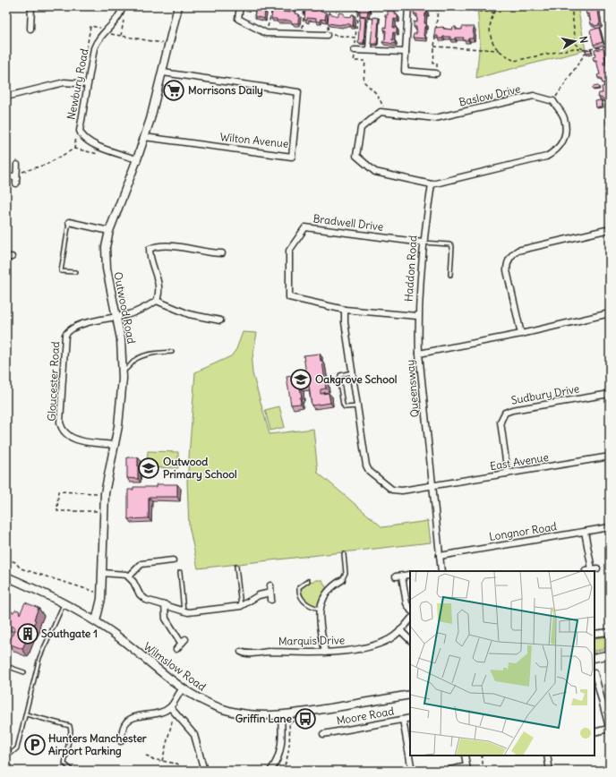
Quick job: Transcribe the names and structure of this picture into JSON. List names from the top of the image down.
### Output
{
  "streets": {
    "street": [
      "Newbury Road",
      "Baslow Drive",
      "Wilton Avenue",
      "Bradwell Drive",
      "Haddon Road",
      "Outwood Road",
      "Gloucester Road",
      "Queensway",
      "Sudbury Drive",
      "East Avenue",
      "Longnor Road",
      "Marquis Drive",
      "Wilmslow Road",
      "Moore Road"
    ]
  },
  "crossings": [
    ["Newbury Road", "Outwood Road"],
    ["Wilton Avenue", "Outwood Road"],
    ["Bradwell Drive", "Haddon Road"],
    ["Bradwell Drive", "East Avenue"],
    ["Haddon Road", "Queensway"],
    ["Outwood Road", "Gloucester Road"],
    ["Outwood Road", "Wilmslow Road"],
    ["Queensway", "East Avenue"],
    ["Queensway", "Longnor Road"],
    ["Sudbury Drive", "East Avenue"]
  ],
  "places": {
    "supermarket": ["Morrisons Daily"],
    "school or university": ["Oakgrove School", "Outwood Primary School"],
    "building": ["Southgate 1"],
    "bus stop": ["Griffin Lane"],
    "parking": ["Hunters Manchester Airport Parking"]
  },
  "north": "right"
}
